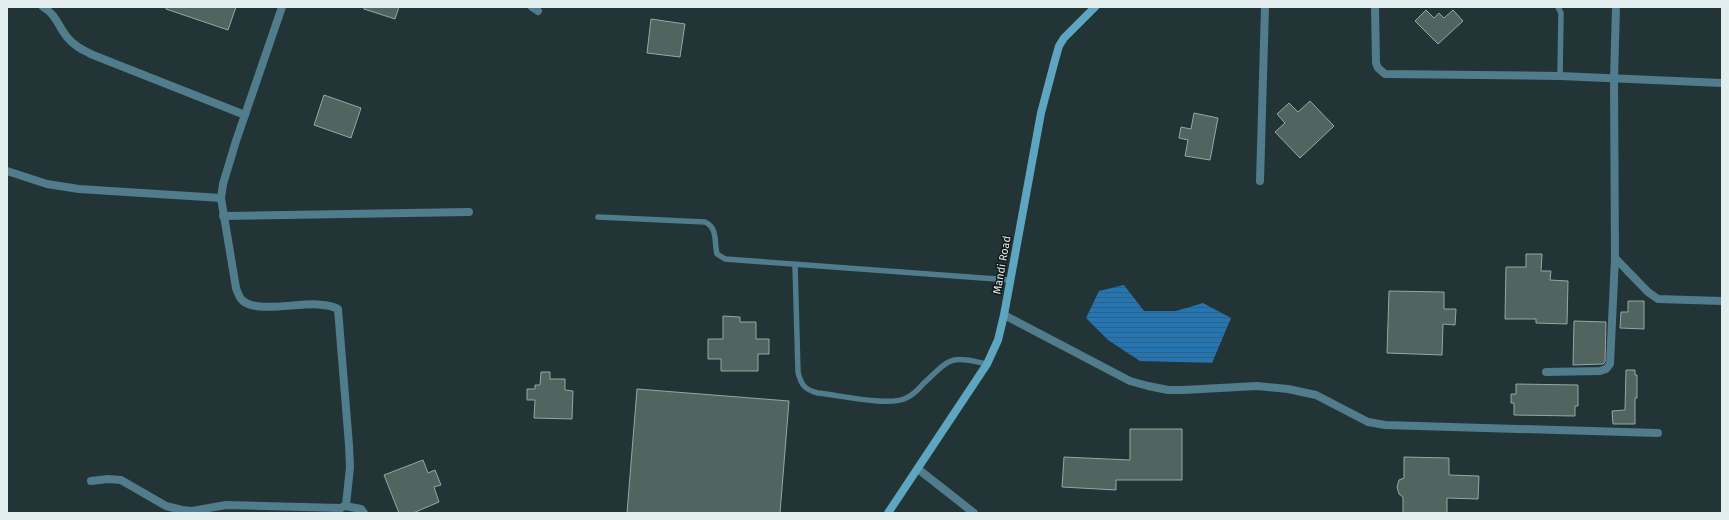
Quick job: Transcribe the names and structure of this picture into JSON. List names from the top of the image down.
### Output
{
  "streets": {
    "street": ["Mandi Road"]
  }
}
